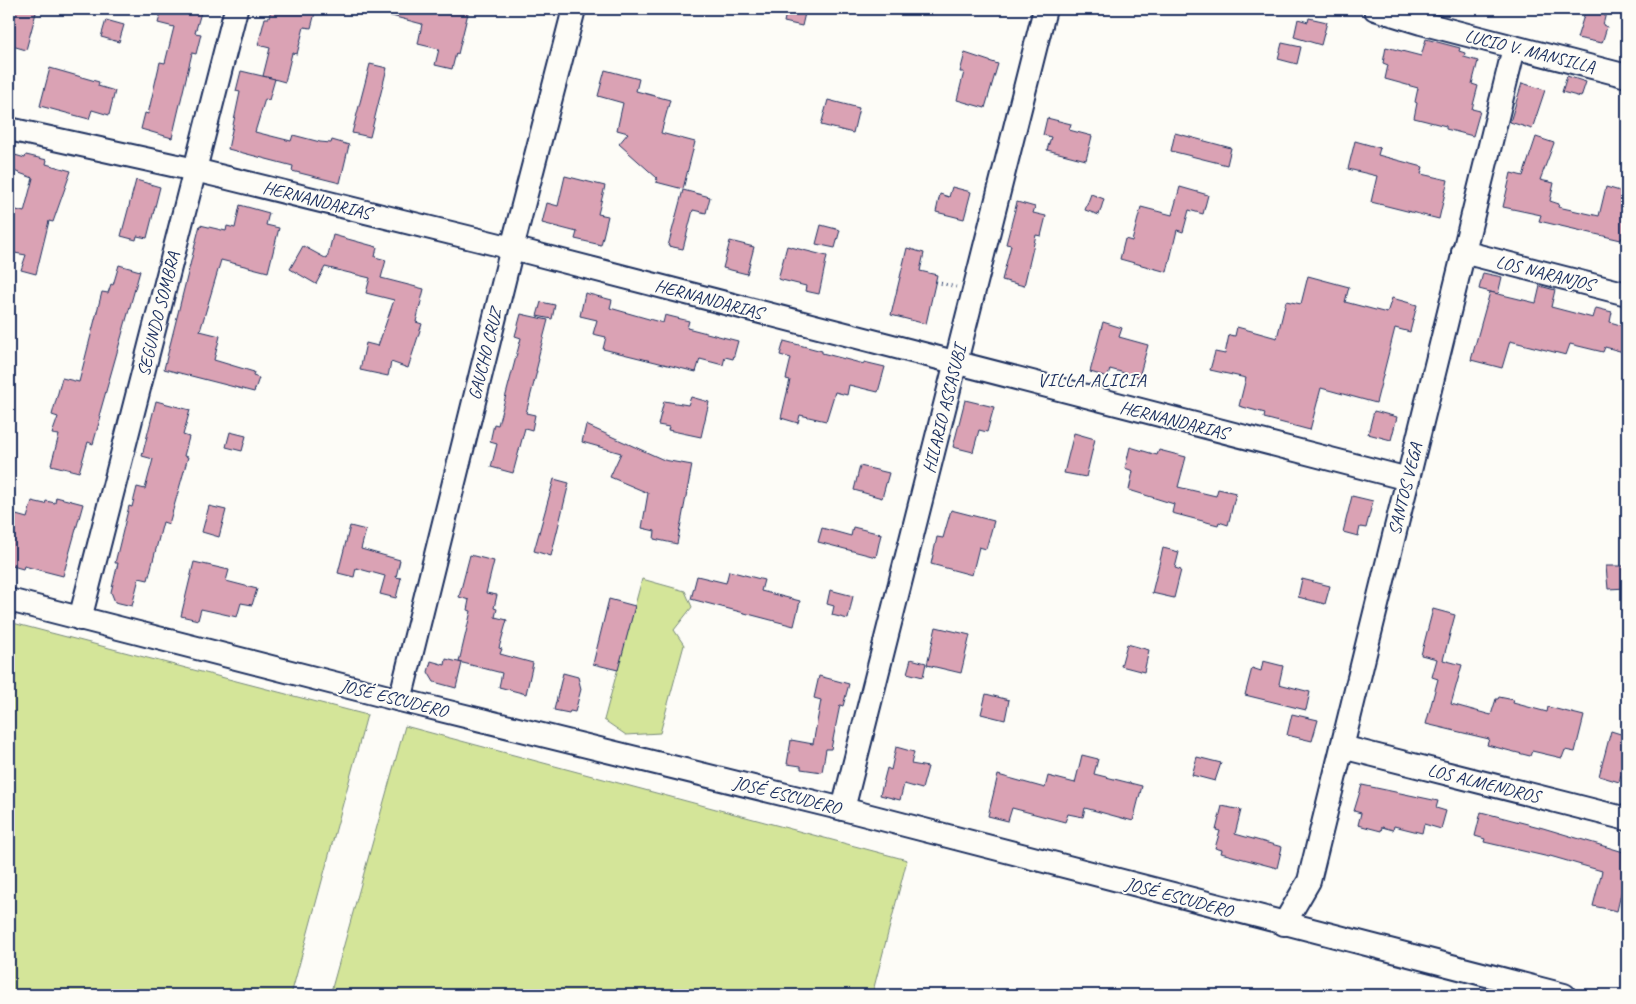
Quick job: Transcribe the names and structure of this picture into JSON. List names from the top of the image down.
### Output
{
  "streets": {
    "street": [
      "LUCIO V. MANSILLA",
      "HERNANDARIAS",
      "LOS NARANJOS",
      "SEGUNDO SOMBRA",
      "GAUCHO CRUZ",
      "HILARIO ASCASUBI",
      "SANTOS VEGA",
      "JOSÉ ESCUDERO",
      "LOS ALMENDROS"
    ]
  },
  "crossings": [
    ["LUCIO V. MANSILLA", "SANTOS VEGA"],
    ["HERNANDARIAS", "SEGUNDO SOMBRA"],
    ["HERNANDARIAS", "GAUCHO CRUZ"],
    ["HERNANDARIAS", "HILARIO ASCASUBI"],
    ["HERNANDARIAS", "SANTOS VEGA"],
    ["LOS NARANJOS", "SANTOS VEGA"],
    ["SEGUNDO SOMBRA", "JOSÉ ESCUDERO"],
    ["GAUCHO CRUZ", "JOSÉ ESCUDERO"],
    ["HILARIO ASCASUBI", "JOSÉ ESCUDERO"],
    ["SANTOS VEGA", "JOSÉ ESCUDERO"],
    ["SANTOS VEGA", "LOS ALMENDROS"]
  ],
  "districts": ["VILLA ALICIA"]
}
